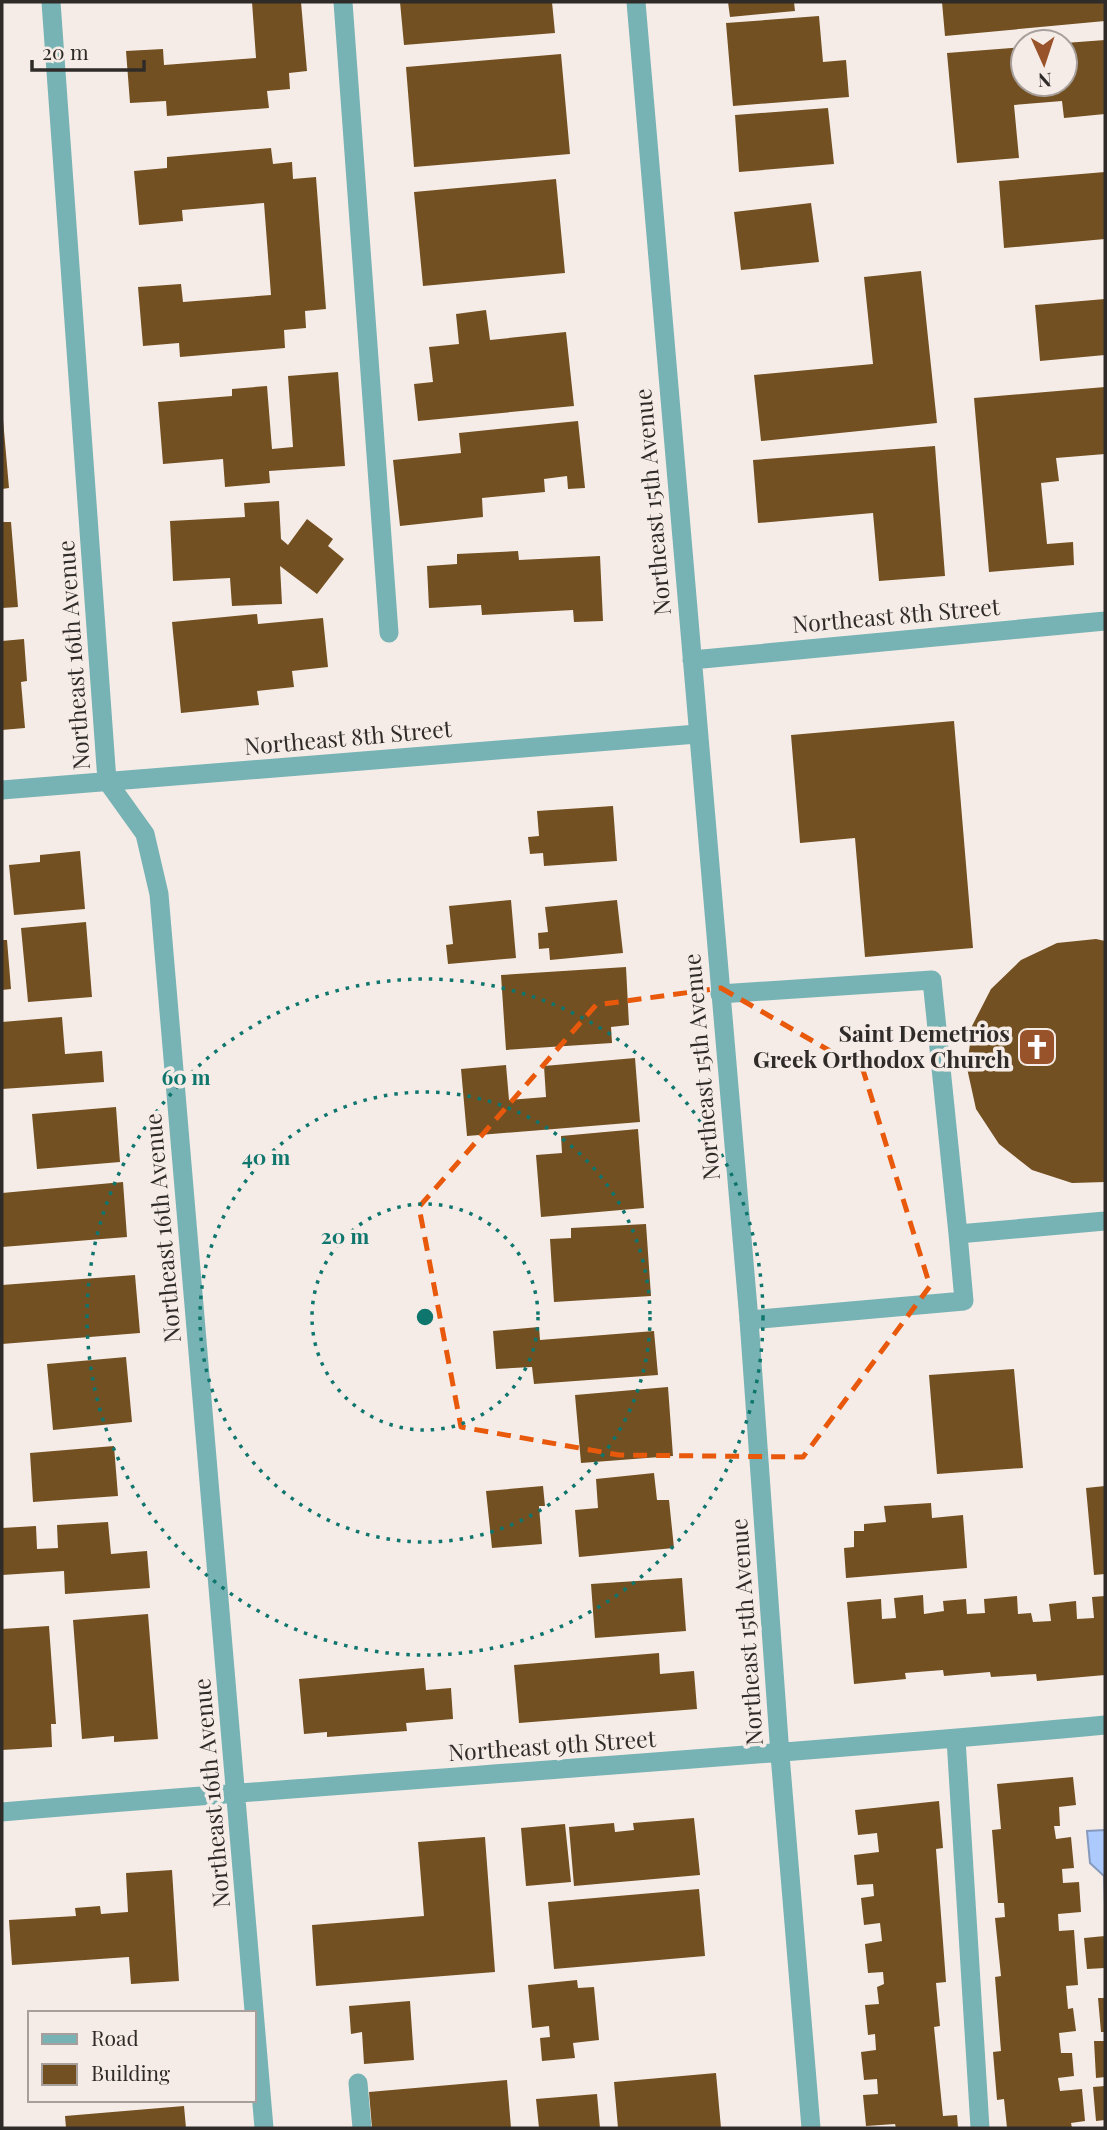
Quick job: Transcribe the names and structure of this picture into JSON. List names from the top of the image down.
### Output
{
  "streets": {
    "street": [
      "Northeast 15th Avenue",
      "Northeast 8th Street",
      "Northeast 16th Avenue",
      "Northeast 9th Street"
    ]
  },
  "crossings": [
    ["Northeast 15th Avenue", "Northeast 8th Street"],
    ["Northeast 15th Avenue", "Northeast 9th Street"],
    ["Northeast 8th Street", "Northeast 16th Avenue"],
    ["Northeast 16th Avenue", "Northeast 9th Street"]
  ],
  "places": {
    "church": ["Saint Demetrios Greek Orthodox Church"]
  },
  "legend": ["Road", "Building"],
  "scale_bar": "20 m",
  "north": "bottom",
  "rings": ["60 m", "40 m", "20 m"]
}
